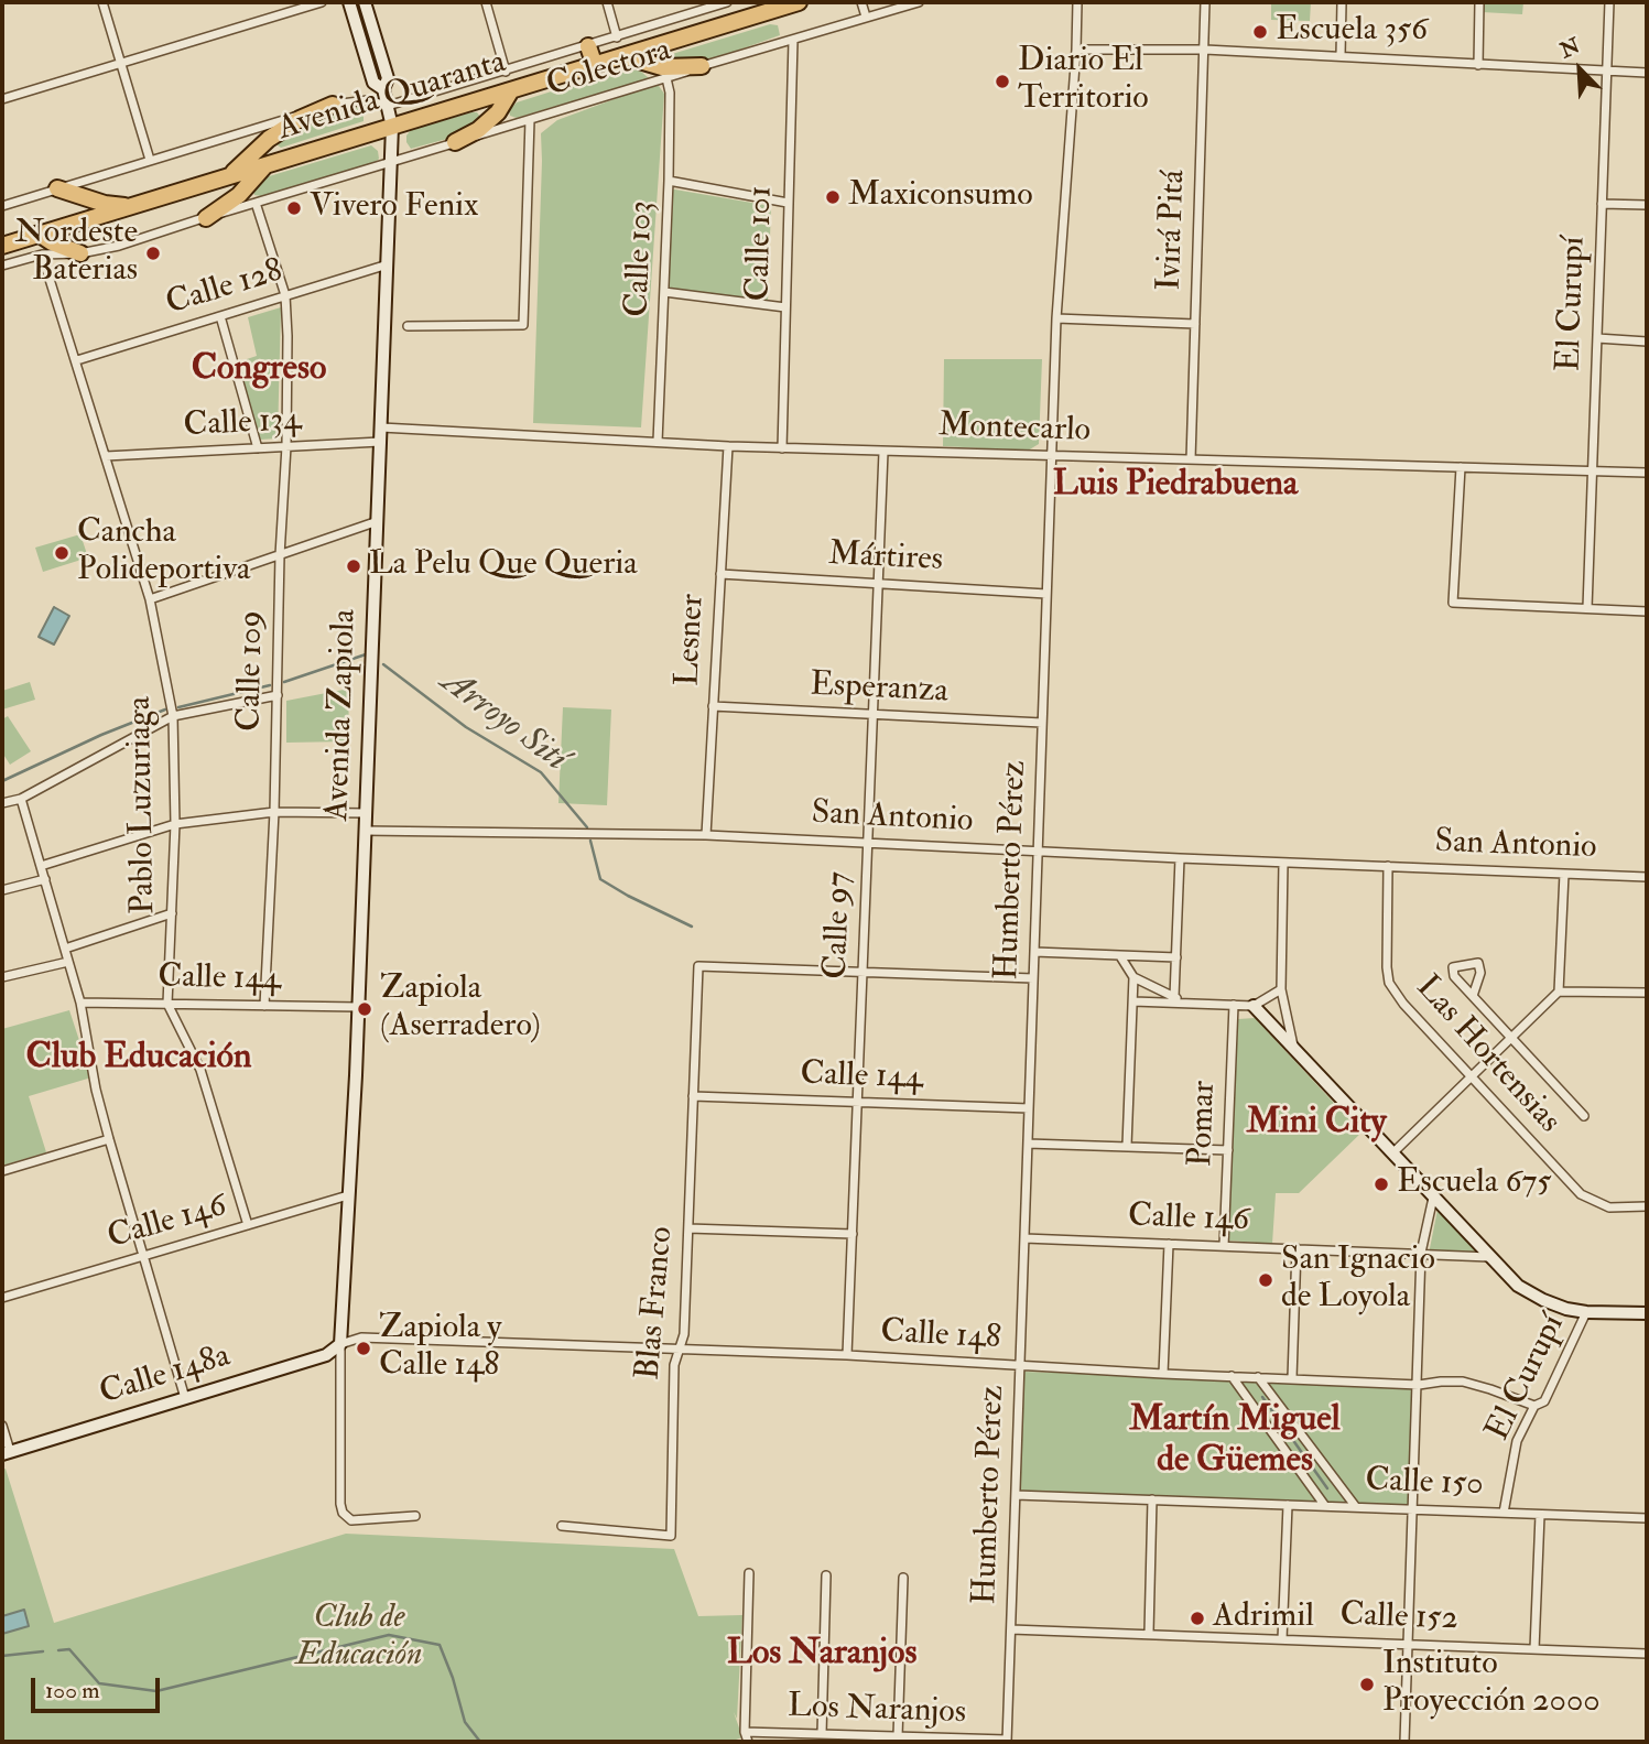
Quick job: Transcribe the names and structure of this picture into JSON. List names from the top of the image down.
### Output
{
  "streets": {
    "highway": ["Avenida Quaranta"],
    "main road": ["Avenida Zapiola", "Calle 148a"],
    "street": [
      "Colectora",
      "Ivirá Pitá",
      "Calle 101",
      "Calle 103",
      "Calle 128",
      "El Curupí",
      "Calle 134",
      "Montecarlo",
      "Mártires",
      "Lesner",
      "Calle 109",
      "Esperanza",
      "Pablo Luzuriaga",
      "San Antonio",
      "Humberto Pérez",
      "Calle 97",
      "Calle 144",
      "Las Hortensias",
      "Pomar",
      "Calle 146",
      "Blas Franco",
      "Calle 148",
      "Calle 150",
      "Calle 152",
      "Los Naranjos"
    ]
  },
  "crossings": [
    ["Colectora", "Calle 101"],
    ["Colectora", "Calle 103"],
    ["Colectora", "Calle 109"],
    ["Colectora", "Avenida Zapiola"],
    ["Colectora", "Pablo Luzuriaga"],
    ["Avenida Quaranta", "Avenida Zapiola"],
    ["Ivirá Pitá", "Montecarlo"],
    ["Calle 101", "Montecarlo"],
    ["Calle 103", "Montecarlo"],
    ["Calle 128", "Calle 109"],
    ["Calle 128", "Avenida Zapiola"],
    ["Calle 128", "Pablo Luzuriaga"],
    ["El Curupí", "Montecarlo"],
    ["El Curupí", "Calle 148"],
    ["El Curupí", "Calle 150"],
    ["Calle 134", "Calle 109"],
    ["Calle 134", "Avenida Zapiola"],
    ["Calle 134", "Pablo Luzuriaga"],
    ["Montecarlo", "Lesner"],
    ["Montecarlo", "Avenida Zapiola"],
    ["Montecarlo", "Humberto Pérez"],
    ["Montecarlo", "Calle 97"],
    ["Mártires", "Lesner"],
    ["Mártires", "Humberto Pérez"],
    ["Mártires", "Calle 97"],
    ["Lesner", "Esperanza"],
    ["Lesner", "San Antonio"],
    ["Calle 109", "Calle 144"],
    ["Esperanza", "Humberto Pérez"],
    ["Esperanza", "Calle 97"],
    ["Avenida Zapiola", "San Antonio"],
    ["Avenida Zapiola", "Calle 144"],
    ["Avenida Zapiola", "Calle 146"],
    ["Avenida Zapiola", "Calle 148"],
    ["Avenida Zapiola", "Calle 148a"],
    ["Pablo Luzuriaga", "Calle 144"],
    ["San Antonio", "Humberto Pérez"],
    ["San Antonio", "Calle 97"],
    ["San Antonio", "Las Hortensias"],
    ["Humberto Pérez", "Calle 144"],
    ["Humberto Pérez", "Calle 146"],
    ["Humberto Pérez", "Calle 148"],
    ["Humberto Pérez", "Calle 150"],
    ["Humberto Pérez", "Calle 152"],
    ["Humberto Pérez", "Los Naranjos"],
    ["Calle 97", "Calle 144"],
    ["Calle 97", "Blas Franco"],
    ["Calle 97", "Calle 148"],
    ["Calle 144", "Blas Franco"],
    ["Pomar", "Calle 146"],
    ["Blas Franco", "Calle 148"],
    ["Calle 148", "Calle 148a"]
  ],
  "districts": [
    "Congreso",
    "Luis Piedrabuena",
    "Club Educación",
    "Mini City",
    "Martín Miguel de Güemes",
    "Los Naranjos"
  ],
  "water": ["Arroyo Sití"],
  "parks": ["Club de Educación"],
  "places": [
    "Escuela 356",
    "Diario El Territorio",
    "Maxiconsumo",
    "Vivero Fenix",
    "Nordeste Baterias",
    "Cancha Polideportiva",
    "La Pelu Que Queria",
    "Zapiola (Aserradero)",
    "Escuela 675",
    "San Ignacio de Loyola",
    "Zapiola y Calle 148",
    "Adrimil",
    "Instituto Proyección 2000"
  ],
  "scale_bar": "100 m",
  "north": "top left"
}
